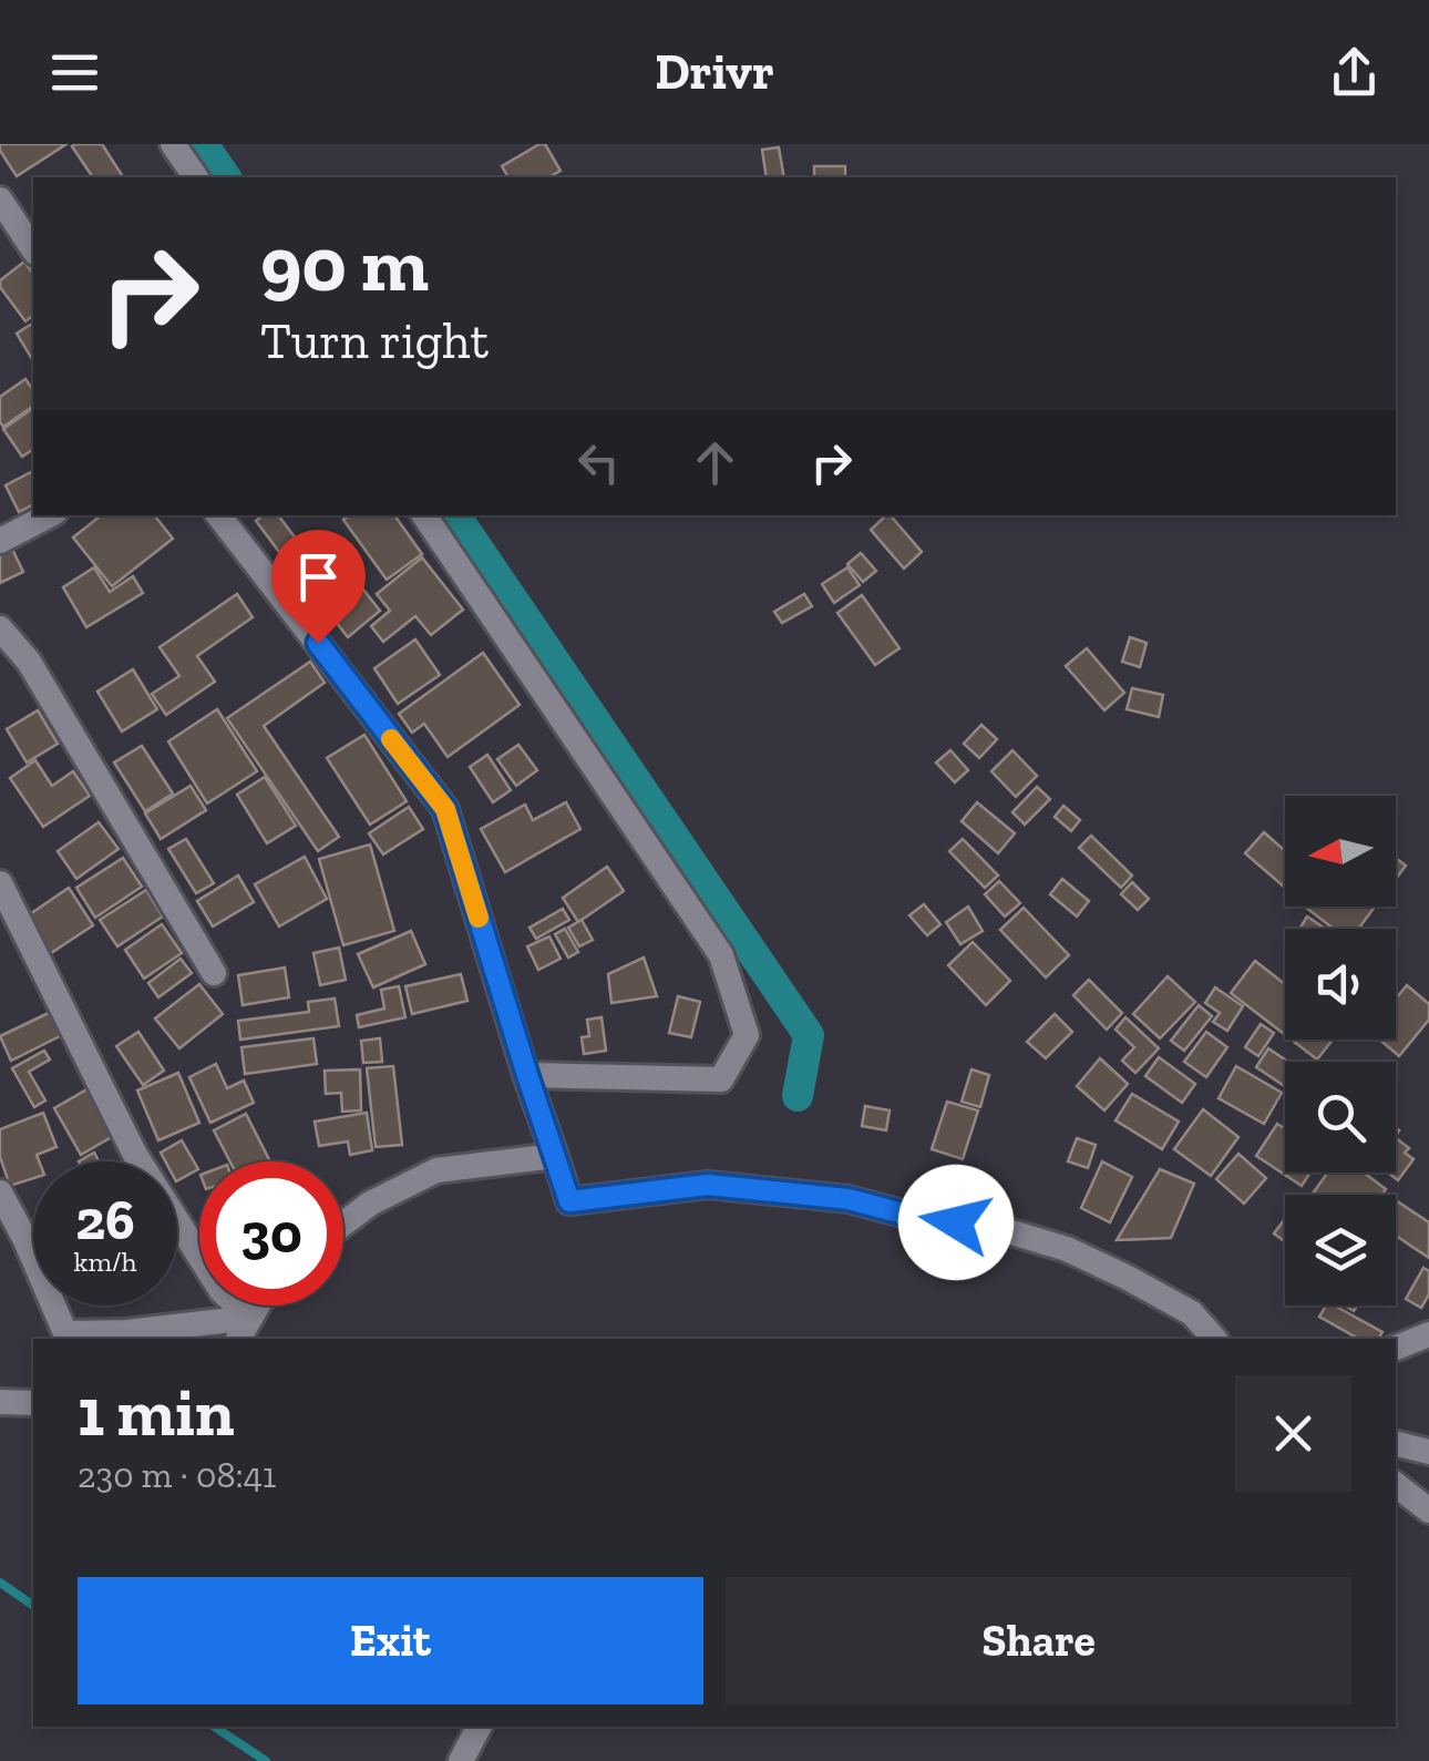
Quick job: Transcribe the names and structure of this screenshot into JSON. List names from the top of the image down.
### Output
{
  "north": "left",
  "page": {
    "header": "Drivr",
    "turn": ["90 m", "Turn right"],
    "speed": "26 km/h",
    "limit": "30",
    "heading": ["1 min", "230 m · 08:41"],
    "buttons": ["Exit", "Share"]
  }
}
